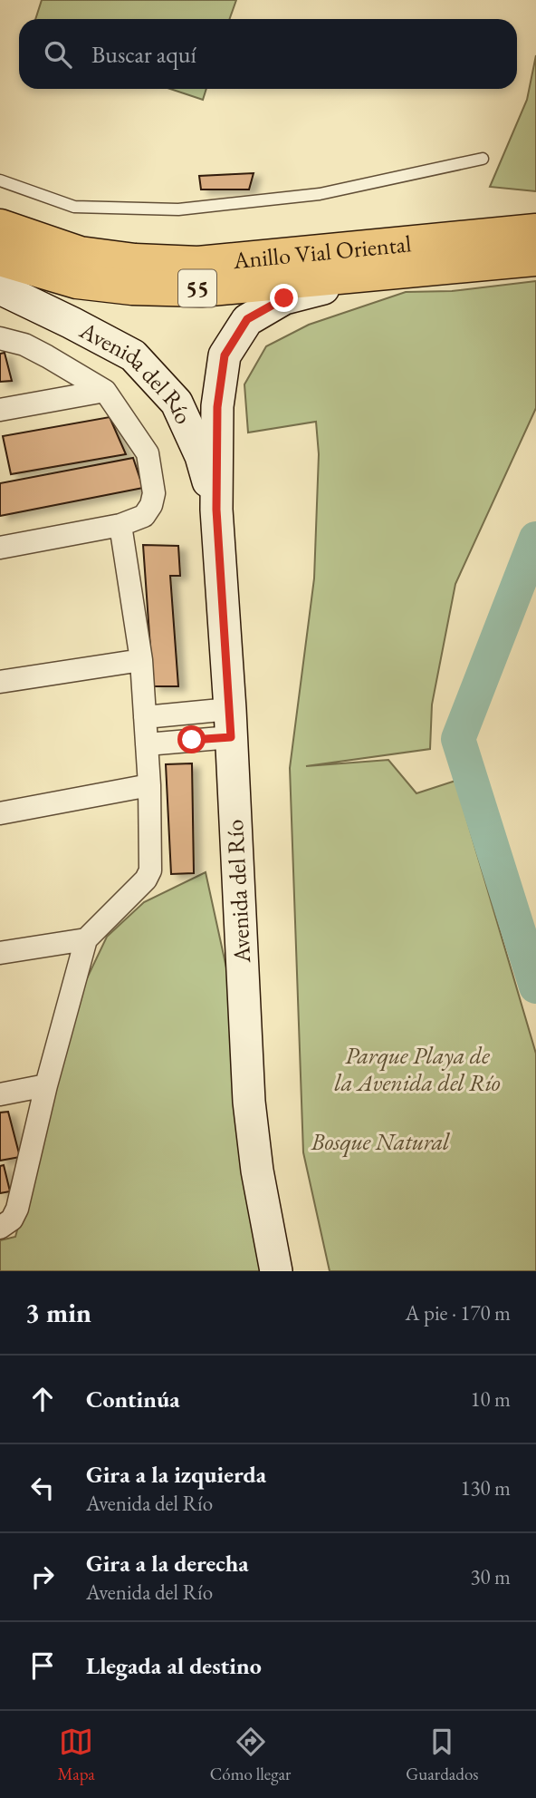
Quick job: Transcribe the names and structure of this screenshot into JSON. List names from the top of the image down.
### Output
{
  "streets": {
    "highway": ["Anillo Vial Oriental", "55"],
    "main road": ["Avenida del Río"]
  },
  "crossings": [
    ["Anillo Vial Oriental", "Avenida del Río"]
  ],
  "parks": ["Parque Playa de la Avenida del Río", "Bosque Natural"],
  "page": {
    "search": "Buscar aquí",
    "heading": ["3 min", "A pie · 170 m"],
    "list": [
      ["Continúa", "10 m"],
      ["Gira a la izquierda", "Avenida del Río", "130 m"],
      ["Gira a la derecha", "Avenida del Río", "30 m"],
      "Llegada al destino"
    ],
    "nav": ["Mapa", "Cómo llegar", "Guardados"]
  }
}
